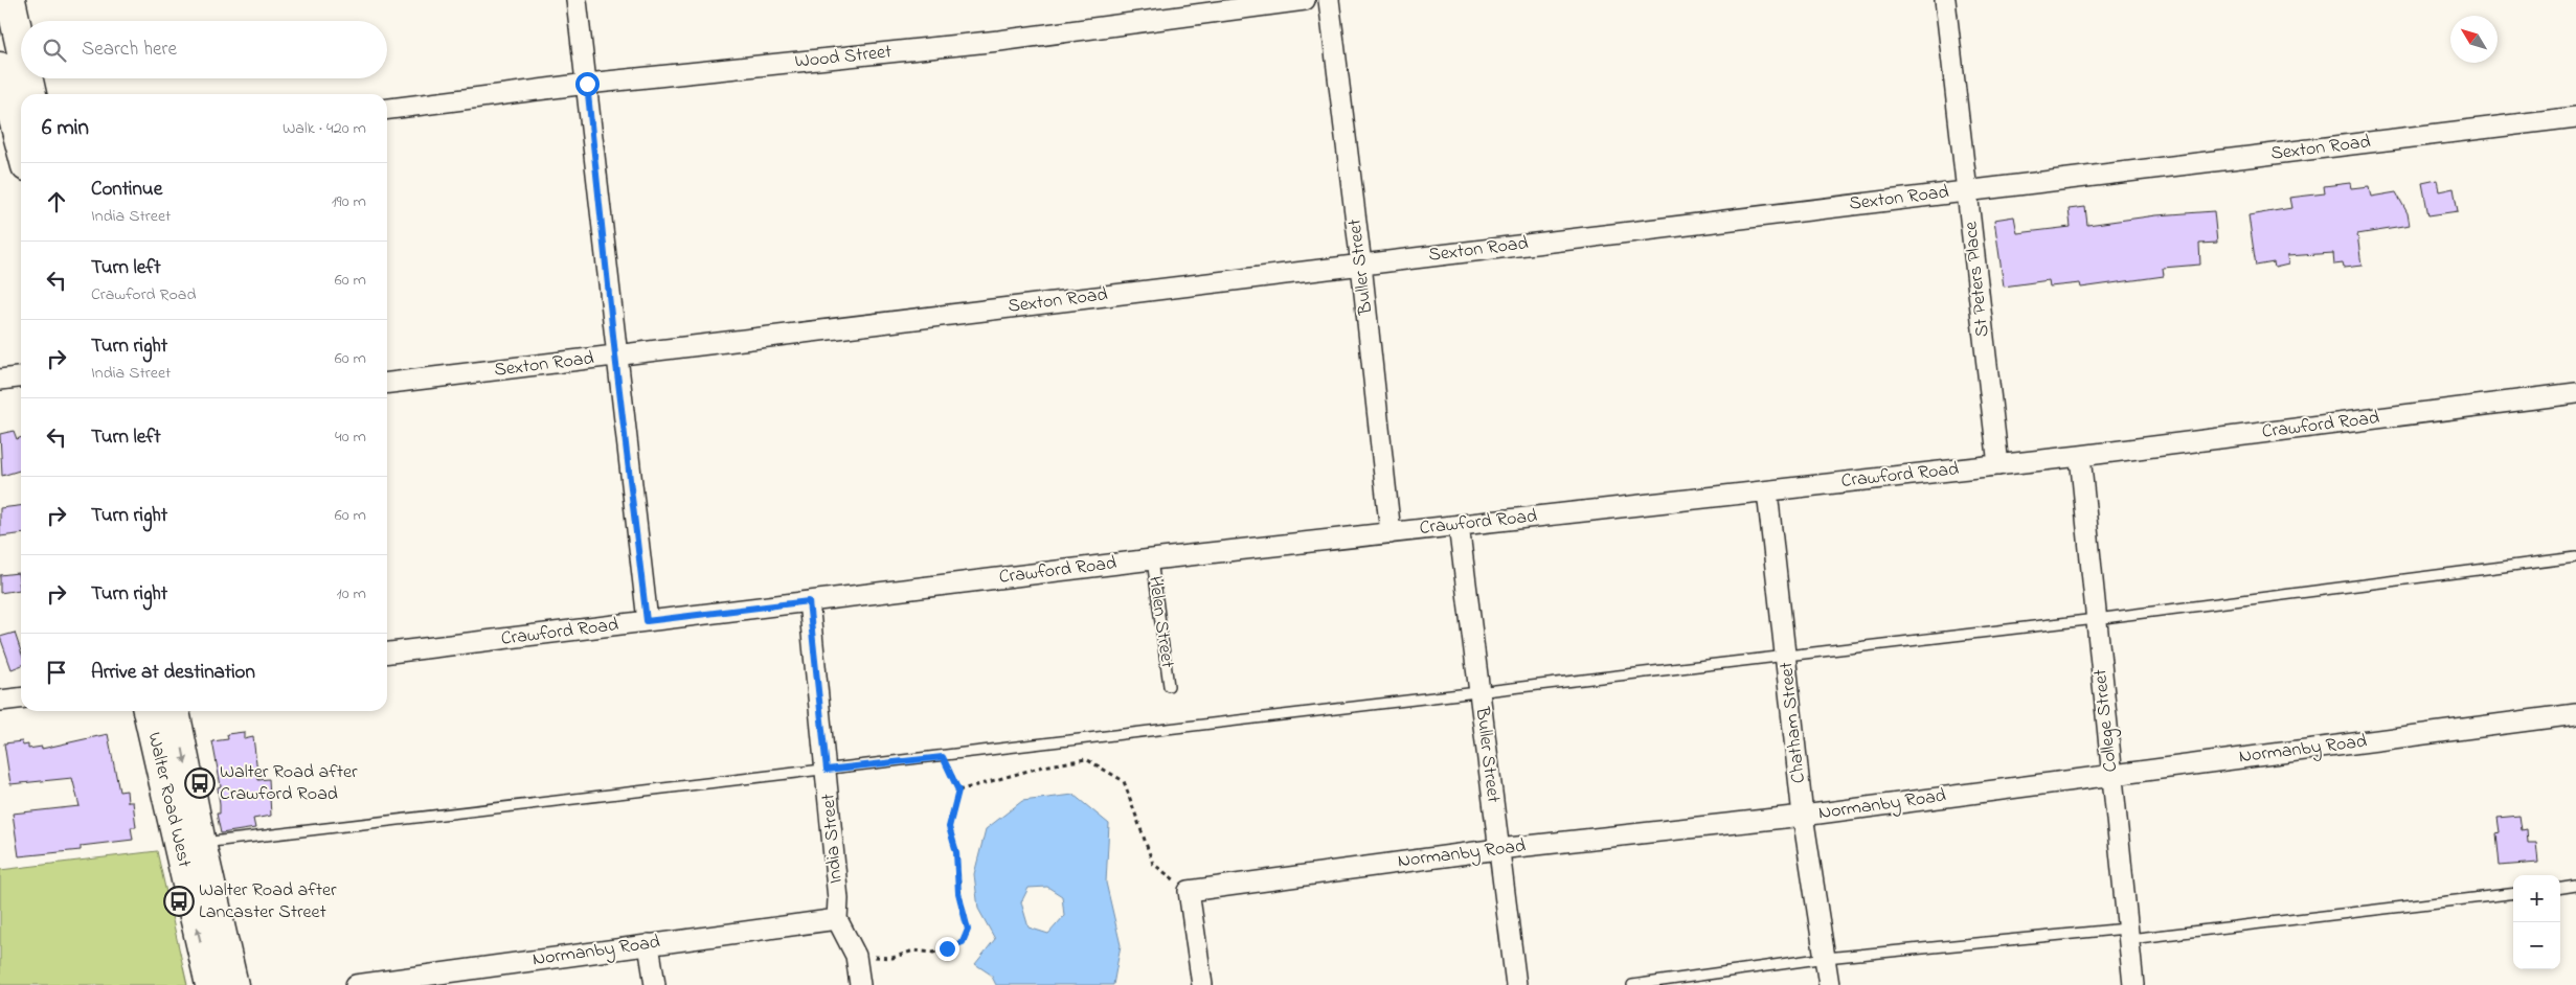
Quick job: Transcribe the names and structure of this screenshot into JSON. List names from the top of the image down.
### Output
{
  "streets": {
    "main road": ["Walter Road West"],
    "street": [
      "Wood Street",
      "Sexton Road",
      "Buller Street",
      "St Peters Place",
      "Crawford Road",
      "College Street",
      "Chatham Street",
      "Normanby Road",
      "India Street"
    ],
    "lane": ["Helen Street"]
  },
  "crossings": [
    ["Sexton Road", "Buller Street"],
    ["Sexton Road", "St Peters Place"],
    ["Buller Street", "Crawford Road"],
    ["Buller Street", "Normanby Road"],
    ["St Peters Place", "Crawford Road"],
    ["Crawford Road", "Helen Street"],
    ["Crawford Road", "College Street"],
    ["Crawford Road", "Chatham Street"],
    ["Crawford Road", "India Street"],
    ["College Street", "Normanby Road"],
    ["Chatham Street", "Normanby Road"],
    ["Normanby Road", "India Street"]
  ],
  "places": {
    "bus stop": ["Walter Road after Crawford Road", "Walter Road after Lancaster Street"]
  },
  "north": "top left",
  "page": {
    "search": "Search here",
    "heading": ["6 min", "Walk · 420 m"],
    "list": [
      ["Continue", "India Street", "190 m"],
      ["Turn left", "Crawford Road", "60 m"],
      ["Turn right", "India Street", "60 m"],
      ["Turn left", "40 m"],
      ["Turn right", "60 m"],
      ["Turn right", "10 m"],
      "Arrive at destination"
    ],
    "map_buttons": ["+", "−"]
  }
}
